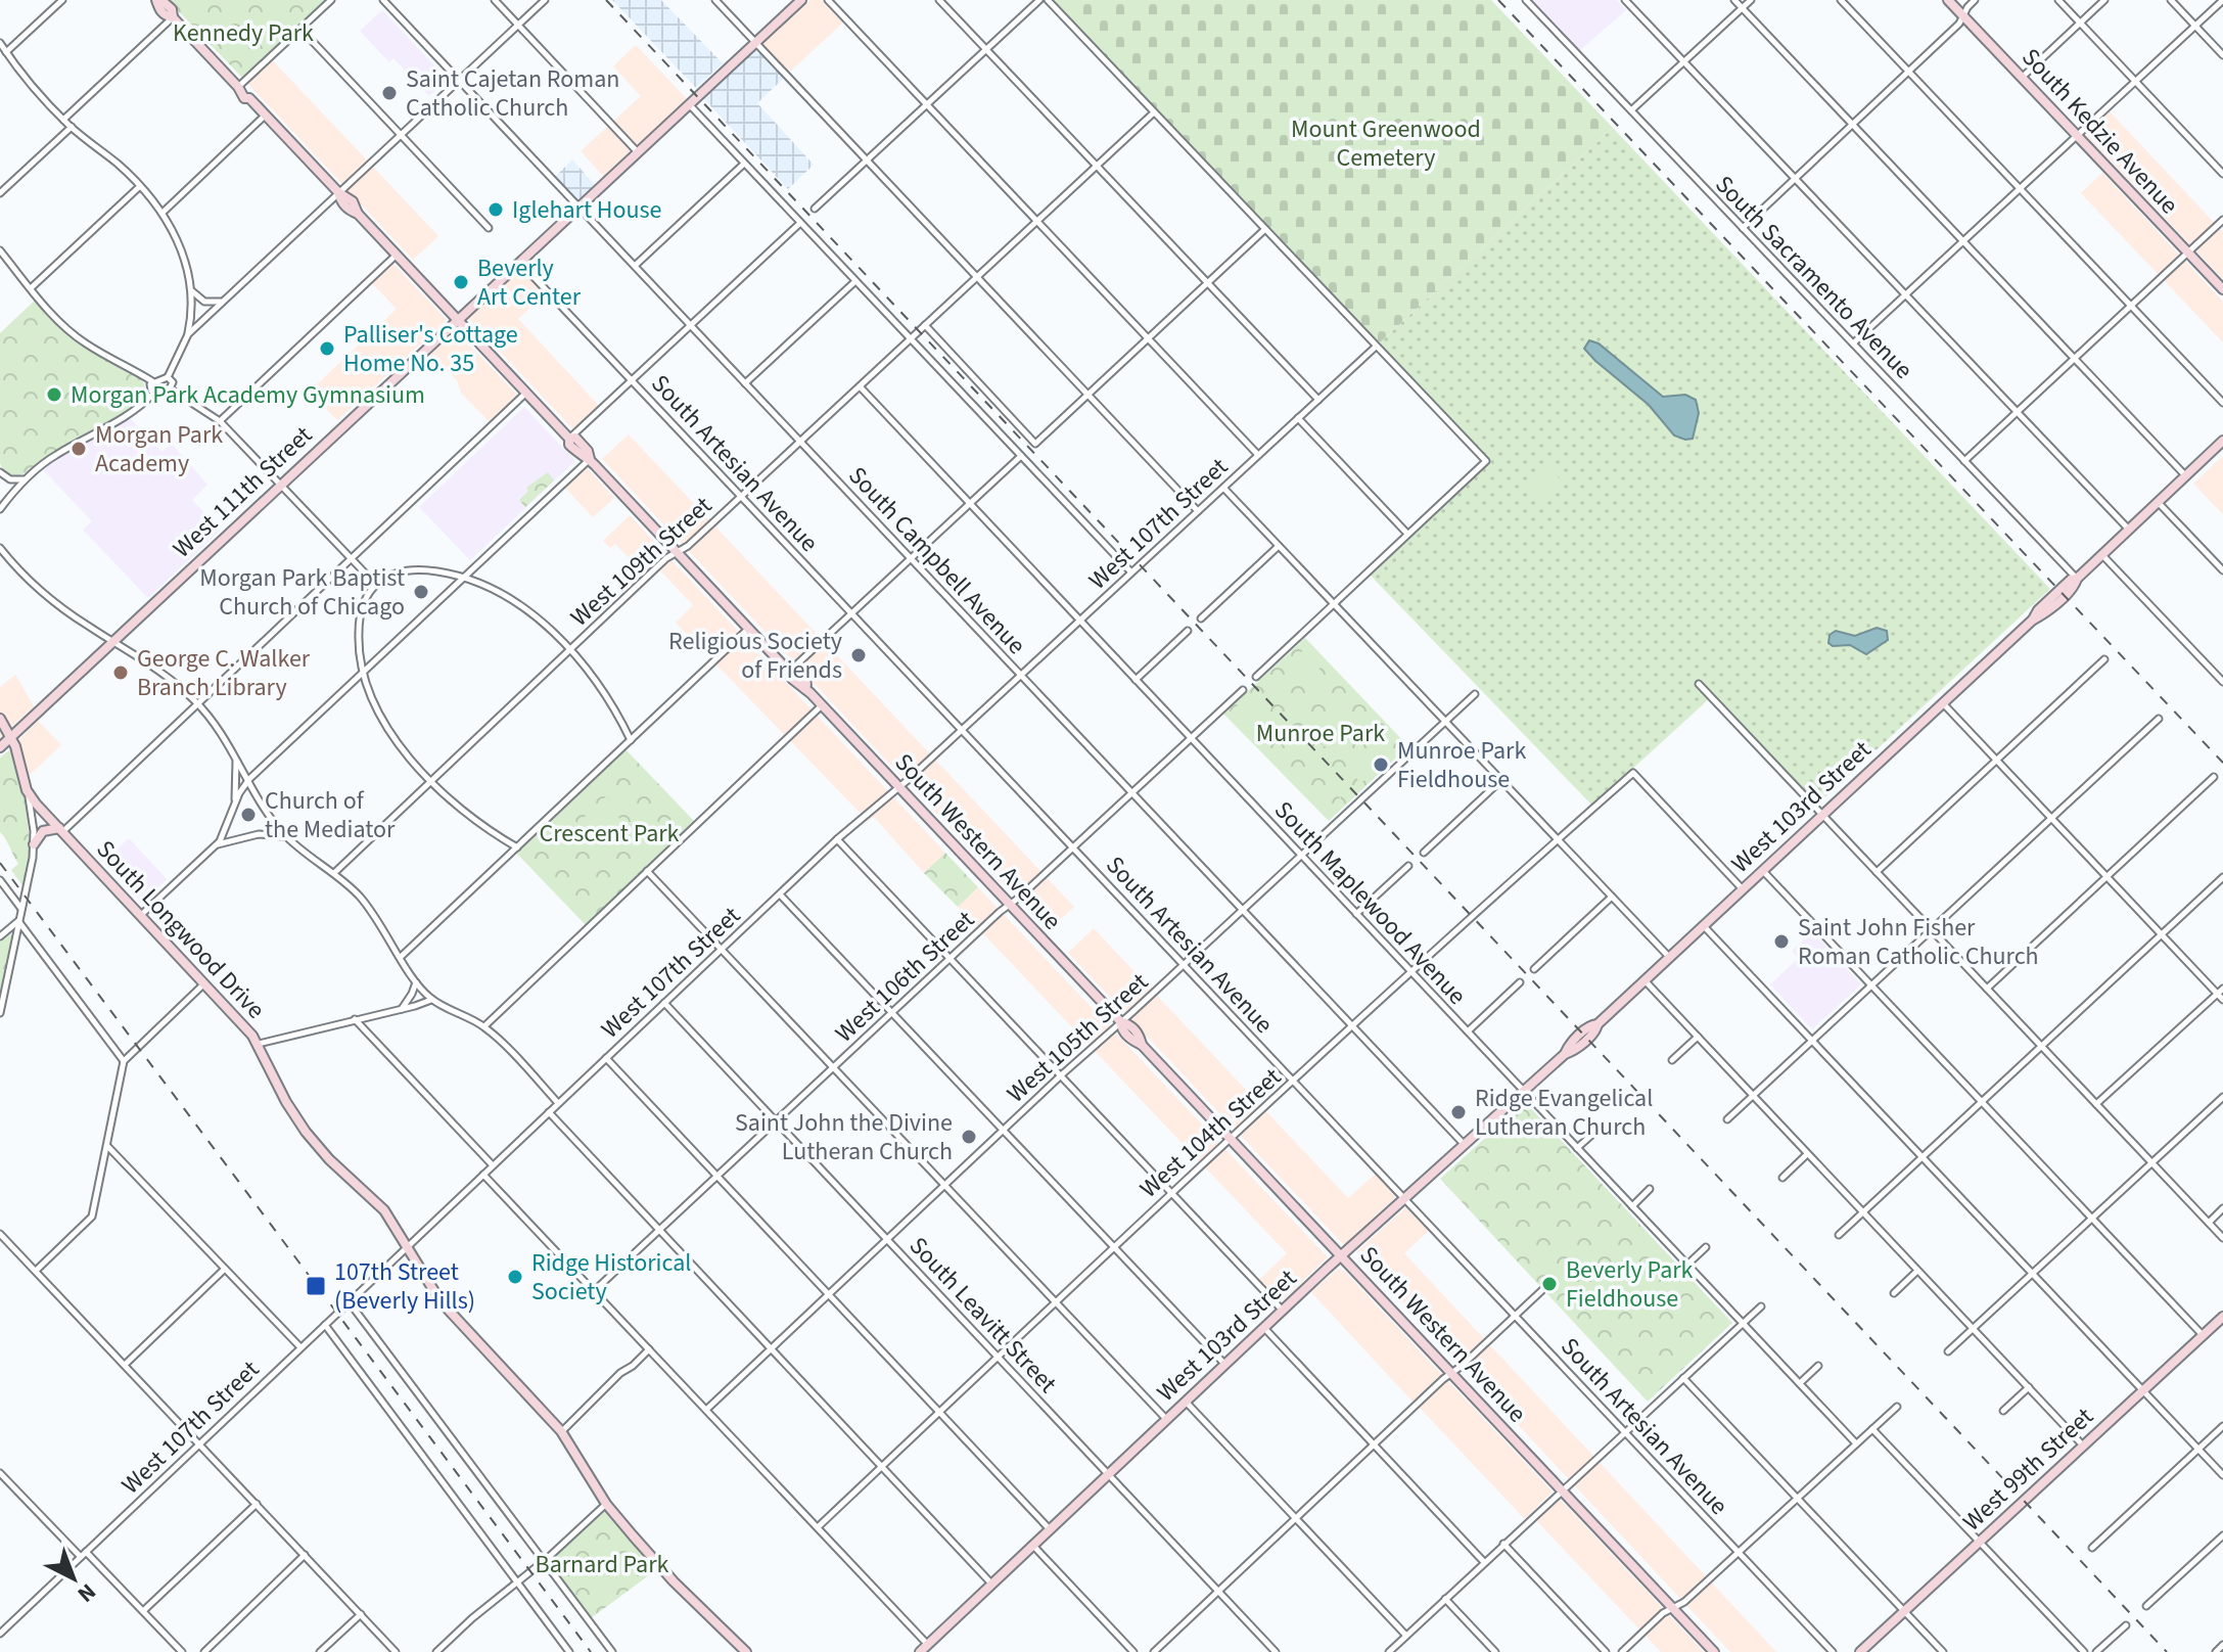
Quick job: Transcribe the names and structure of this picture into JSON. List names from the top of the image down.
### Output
{
  "streets": {
    "main road": [
      "South Kedzie Avenue",
      "West 111th Street",
      "West 103rd Street",
      "South Western Avenue",
      "South Longwood Drive",
      "West 99th Street"
    ],
    "street": [
      "South Sacramento Avenue",
      "South Artesian Avenue",
      "West 107th Street",
      "South Campbell Avenue",
      "West 109th Street",
      "South Maplewood Avenue",
      "West 106th Street",
      "West 105th Street",
      "West 104th Street",
      "South Leavitt Street"
    ]
  },
  "crossings": [
    ["South Sacramento Avenue", "West 103rd Street"],
    ["South Artesian Avenue", "West 111th Street"],
    ["South Artesian Avenue", "West 107th Street"],
    ["South Artesian Avenue", "West 109th Street"],
    ["South Artesian Avenue", "West 103rd Street"],
    ["South Artesian Avenue", "West 106th Street"],
    ["South Artesian Avenue", "West 105th Street"],
    ["South Artesian Avenue", "West 104th Street"],
    ["West 111th Street", "South Campbell Avenue"],
    ["West 111th Street", "South Western Avenue"],
    ["West 111th Street", "South Longwood Drive"],
    ["West 107th Street", "South Campbell Avenue"],
    ["West 107th Street", "South Western Avenue"],
    ["West 107th Street", "South Maplewood Avenue"],
    ["West 107th Street", "South Longwood Drive"],
    ["West 107th Street", "South Leavitt Street"],
    ["South Campbell Avenue", "West 109th Street"],
    ["South Campbell Avenue", "West 103rd Street"],
    ["South Campbell Avenue", "West 106th Street"],
    ["South Campbell Avenue", "West 105th Street"],
    ["South Campbell Avenue", "West 104th Street"],
    ["West 109th Street", "South Western Avenue"],
    ["West 109th Street", "South Maplewood Avenue"],
    ["West 103rd Street", "South Western Avenue"],
    ["West 103rd Street", "South Maplewood Avenue"],
    ["West 103rd Street", "West 104th Street"],
    ["West 103rd Street", "South Leavitt Street"],
    ["South Western Avenue", "West 106th Street"],
    ["South Western Avenue", "West 105th Street"],
    ["South Western Avenue", "West 104th Street"],
    ["South Maplewood Avenue", "West 106th Street"],
    ["South Maplewood Avenue", "West 105th Street"],
    ["South Maplewood Avenue", "West 104th Street"],
    ["West 106th Street", "South Leavitt Street"],
    ["West 105th Street", "South Leavitt Street"],
    ["West 104th Street", "South Leavitt Street"]
  ],
  "parks": [
    "Kennedy Park",
    "Mount Greenwood Cemetery",
    "Munroe Park",
    "Crescent Park",
    "Barnard Park"
  ],
  "places": {
    "other": [
      "Saint Cajetan Roman Catholic Church",
      "Iglehart House",
      "Beverly Art Center",
      "Palliser's Cottage Home No. 35",
      "Morgan Park Academy Gymnasium",
      "Morgan Park Academy",
      "Morgan Park Baptist Church of Chicago",
      "Religious Society of Friends",
      "George C. Walker Branch Library",
      "Munroe Park Fieldhouse",
      "Church of the Mediator",
      "Saint John Fisher Roman Catholic Church",
      "Ridge Evangelical Lutheran Church",
      "Saint John the Divine Lutheran Church",
      "Ridge Historical Society",
      "Beverly Park Fieldhouse"
    ],
    "transit": ["107th Street (Beverly Hills)"]
  },
  "north": "bottom right"
}
